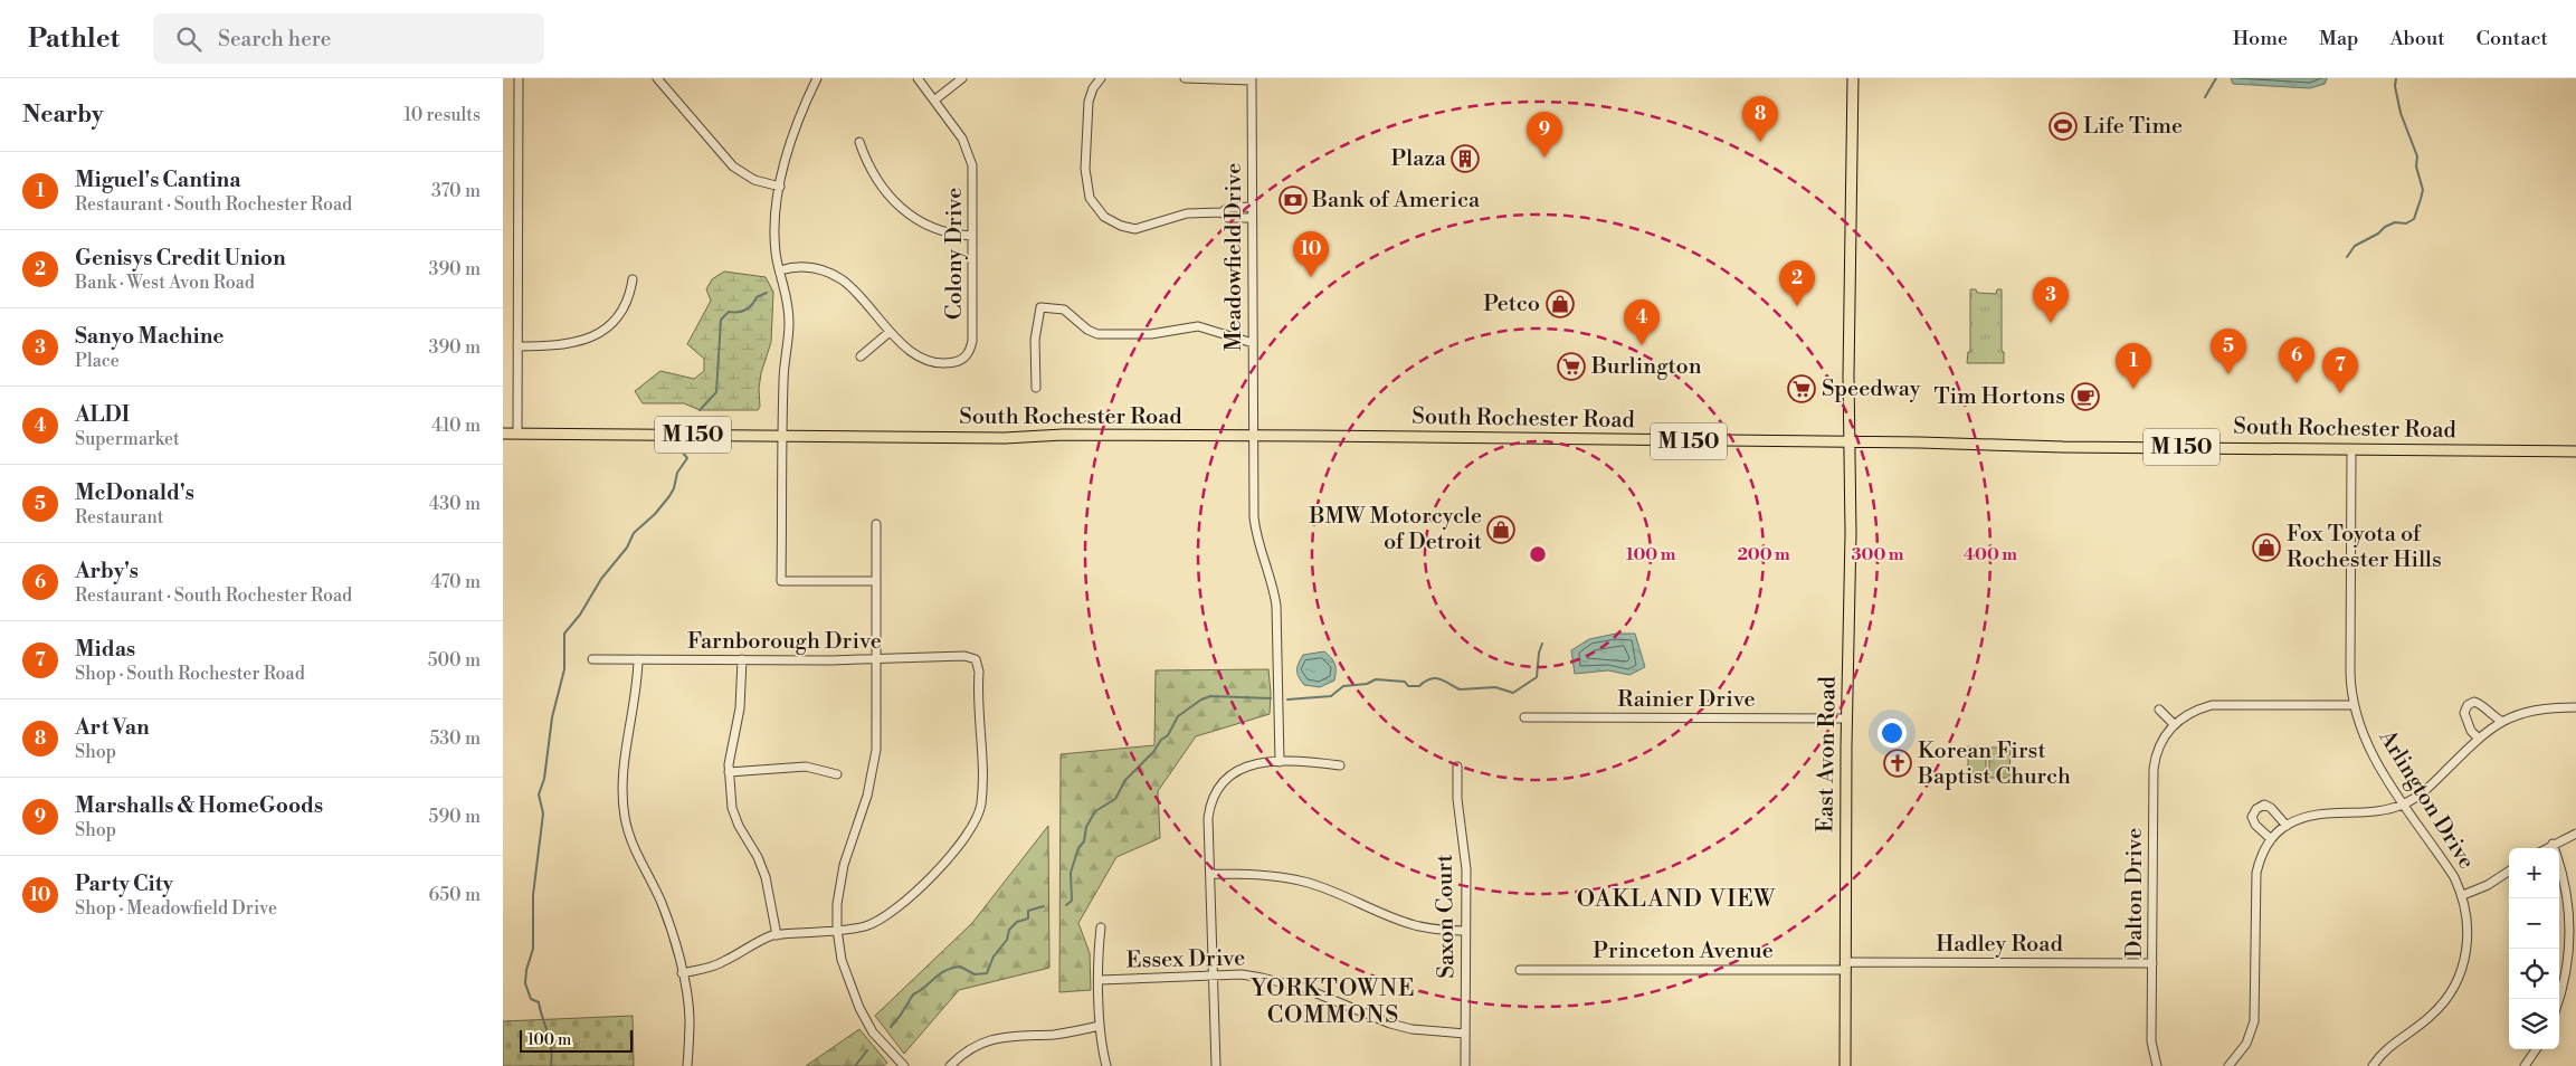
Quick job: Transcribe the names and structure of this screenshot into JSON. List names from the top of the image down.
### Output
{
  "streets": {
    "main road": ["South Rochester Road", "M 150", "East Avon Road"],
    "street": [
      "Colony Drive",
      "Meadowfield Drive",
      "Farnborough Drive",
      "Rainier Drive",
      "Arlington Drive",
      "Dalton Drive",
      "Saxon Court",
      "Hadley Road",
      "Princeton Avenue",
      "Essex Drive"
    ]
  },
  "crossings": [
    ["Meadowfield Drive", "South Rochester Road"],
    ["South Rochester Road", "East Avon Road"],
    ["South Rochester Road", "Arlington Drive"],
    ["Rainier Drive", "East Avon Road"],
    ["East Avon Road", "Hadley Road"],
    ["East Avon Road", "Princeton Avenue"],
    ["Arlington Drive", "Dalton Drive"],
    ["Dalton Drive", "Hadley Road"],
    ["Saxon Court", "Essex Drive"],
    ["Hadley Road", "Princeton Avenue"]
  ],
  "districts": ["OAKLAND VIEW", "YORKTOWNE COMMONS"],
  "places": {
    "sports": ["Life Time"],
    "building": ["Plaza"],
    "bank": ["Bank of America"],
    "shop": ["Petco", "BMW Motorcycle of Detroit", "Fox Toyota of Rochester Hills"],
    "supermarket": ["Burlington", "Speedway"],
    "cafe": ["Tim Hortons"],
    "church": ["Korean First Baptist Church"]
  },
  "scale_bar": "100 m",
  "page": {
    "header": "Pathlet",
    "search": "Search here",
    "nav": [
      "Home",
      "Map",
      "About",
      "Contact"
    ],
    "heading": ["Nearby", "10 results"],
    "pins": [
      "8",
      "9",
      "10",
      "2",
      "3",
      "4",
      "5",
      "6",
      "1",
      "7"
    ],
    "list": [
      {
        "mark": "1",
        "name": "Miguel's Cantina",
        "note": "Restaurant · South Rochester Road",
        "value": "370 m"
      },
      {
        "mark": "2",
        "name": "Genisys Credit Union",
        "note": "Bank · West Avon Road",
        "value": "390 m"
      },
      {
        "mark": "3",
        "name": "Sanyo Machine",
        "note": "Place",
        "value": "390 m"
      },
      {
        "mark": "4",
        "name": "ALDI",
        "note": "Supermarket",
        "value": "410 m"
      },
      {
        "mark": "5",
        "name": "McDonald's",
        "note": "Restaurant",
        "value": "430 m"
      },
      {
        "mark": "6",
        "name": "Arby's",
        "note": "Restaurant · South Rochester Road",
        "value": "470 m"
      },
      {
        "mark": "7",
        "name": "Midas",
        "note": "Shop · South Rochester Road",
        "value": "500 m"
      },
      {
        "mark": "8",
        "name": "Art Van",
        "note": "Shop",
        "value": "530 m"
      },
      {
        "mark": "9",
        "name": "Marshalls & HomeGoods",
        "note": "Shop",
        "value": "590 m"
      },
      {
        "mark": "10",
        "name": "Party City",
        "note": "Shop · Meadowfield Drive",
        "value": "650 m"
      }
    ],
    "map_buttons": ["+", "−"],
    "scale": "100 m"
  },
  "rings": [
    "100 m",
    "200 m",
    "300 m",
    "400 m"
  ]
}
